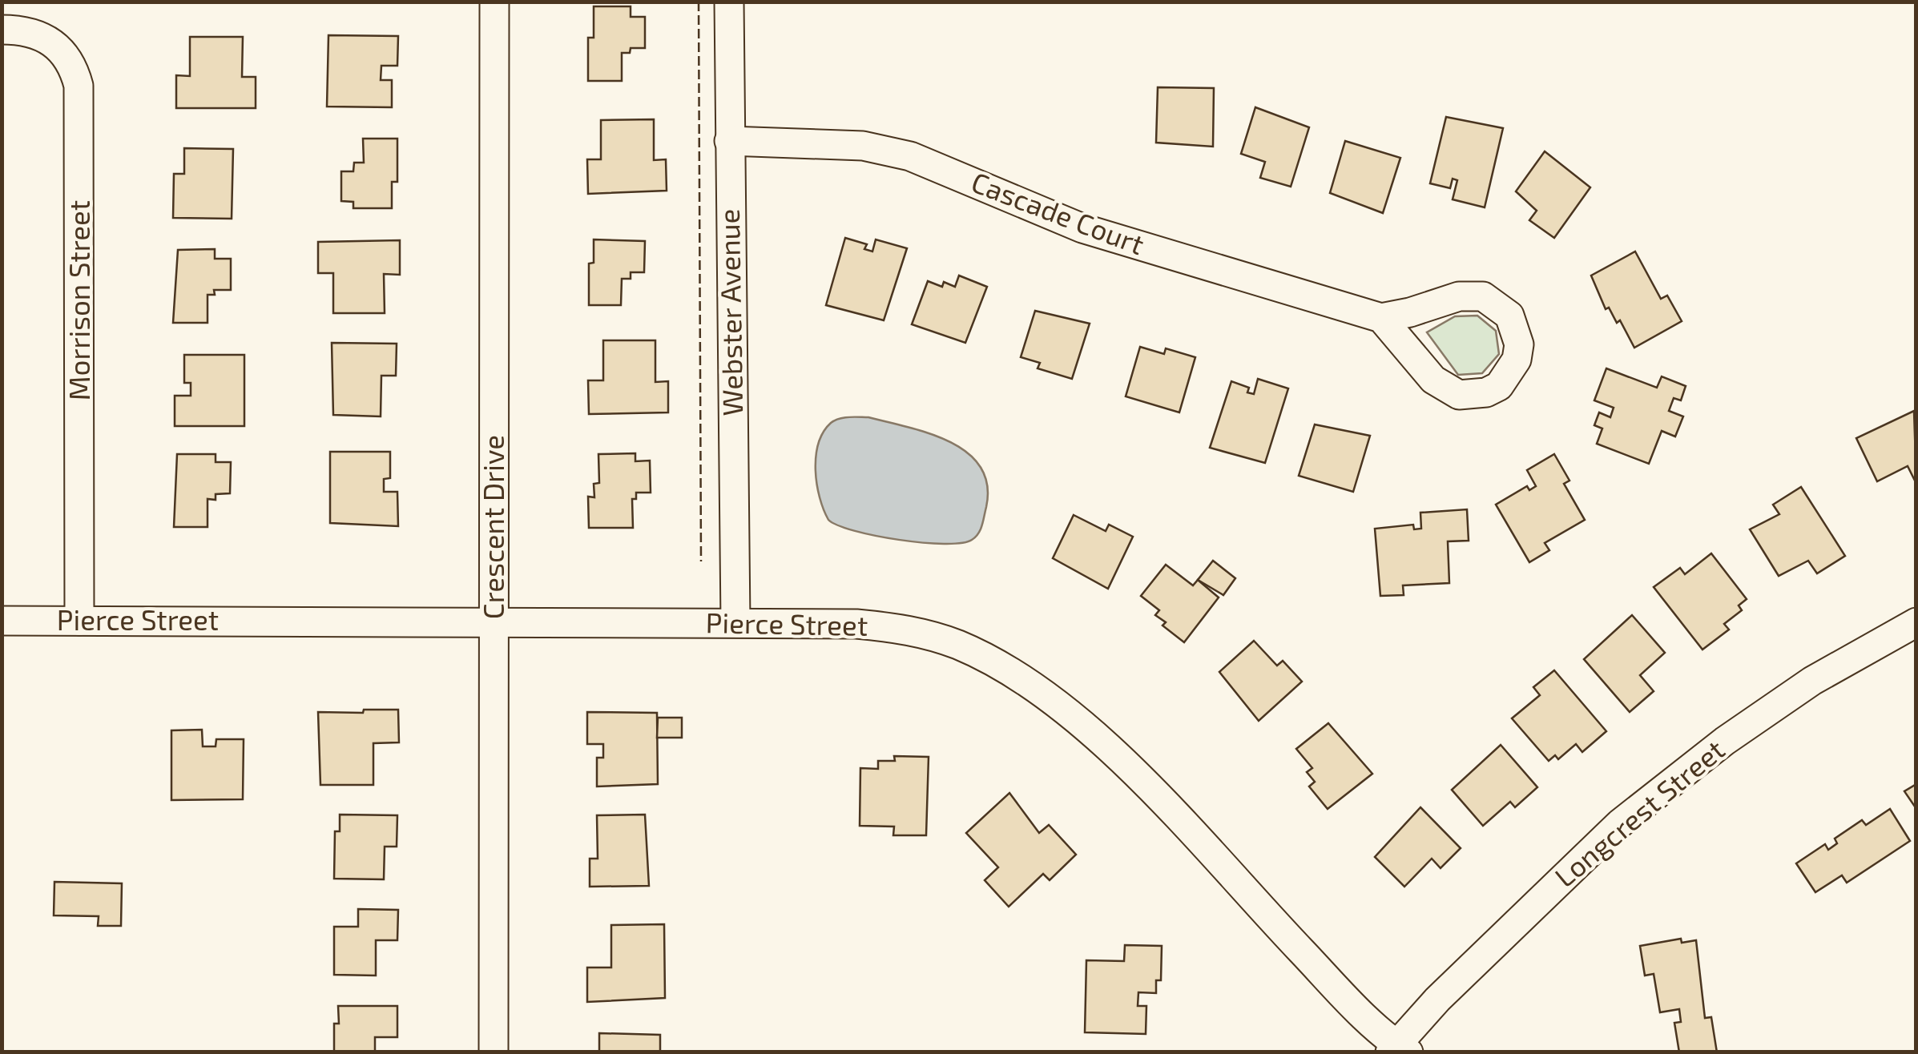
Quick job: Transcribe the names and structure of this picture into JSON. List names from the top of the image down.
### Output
{
  "streets": {
    "street": [
      "Cascade Court",
      "Morrison Street",
      "Webster Avenue",
      "Crescent Drive",
      "Pierce Street",
      "Longcrest Street"
    ]
  },
  "crossings": [
    ["Cascade Court", "Webster Avenue"],
    ["Morrison Street", "Pierce Street"],
    ["Webster Avenue", "Pierce Street"],
    ["Crescent Drive", "Pierce Street"],
    ["Pierce Street", "Longcrest Street"]
  ]
}
